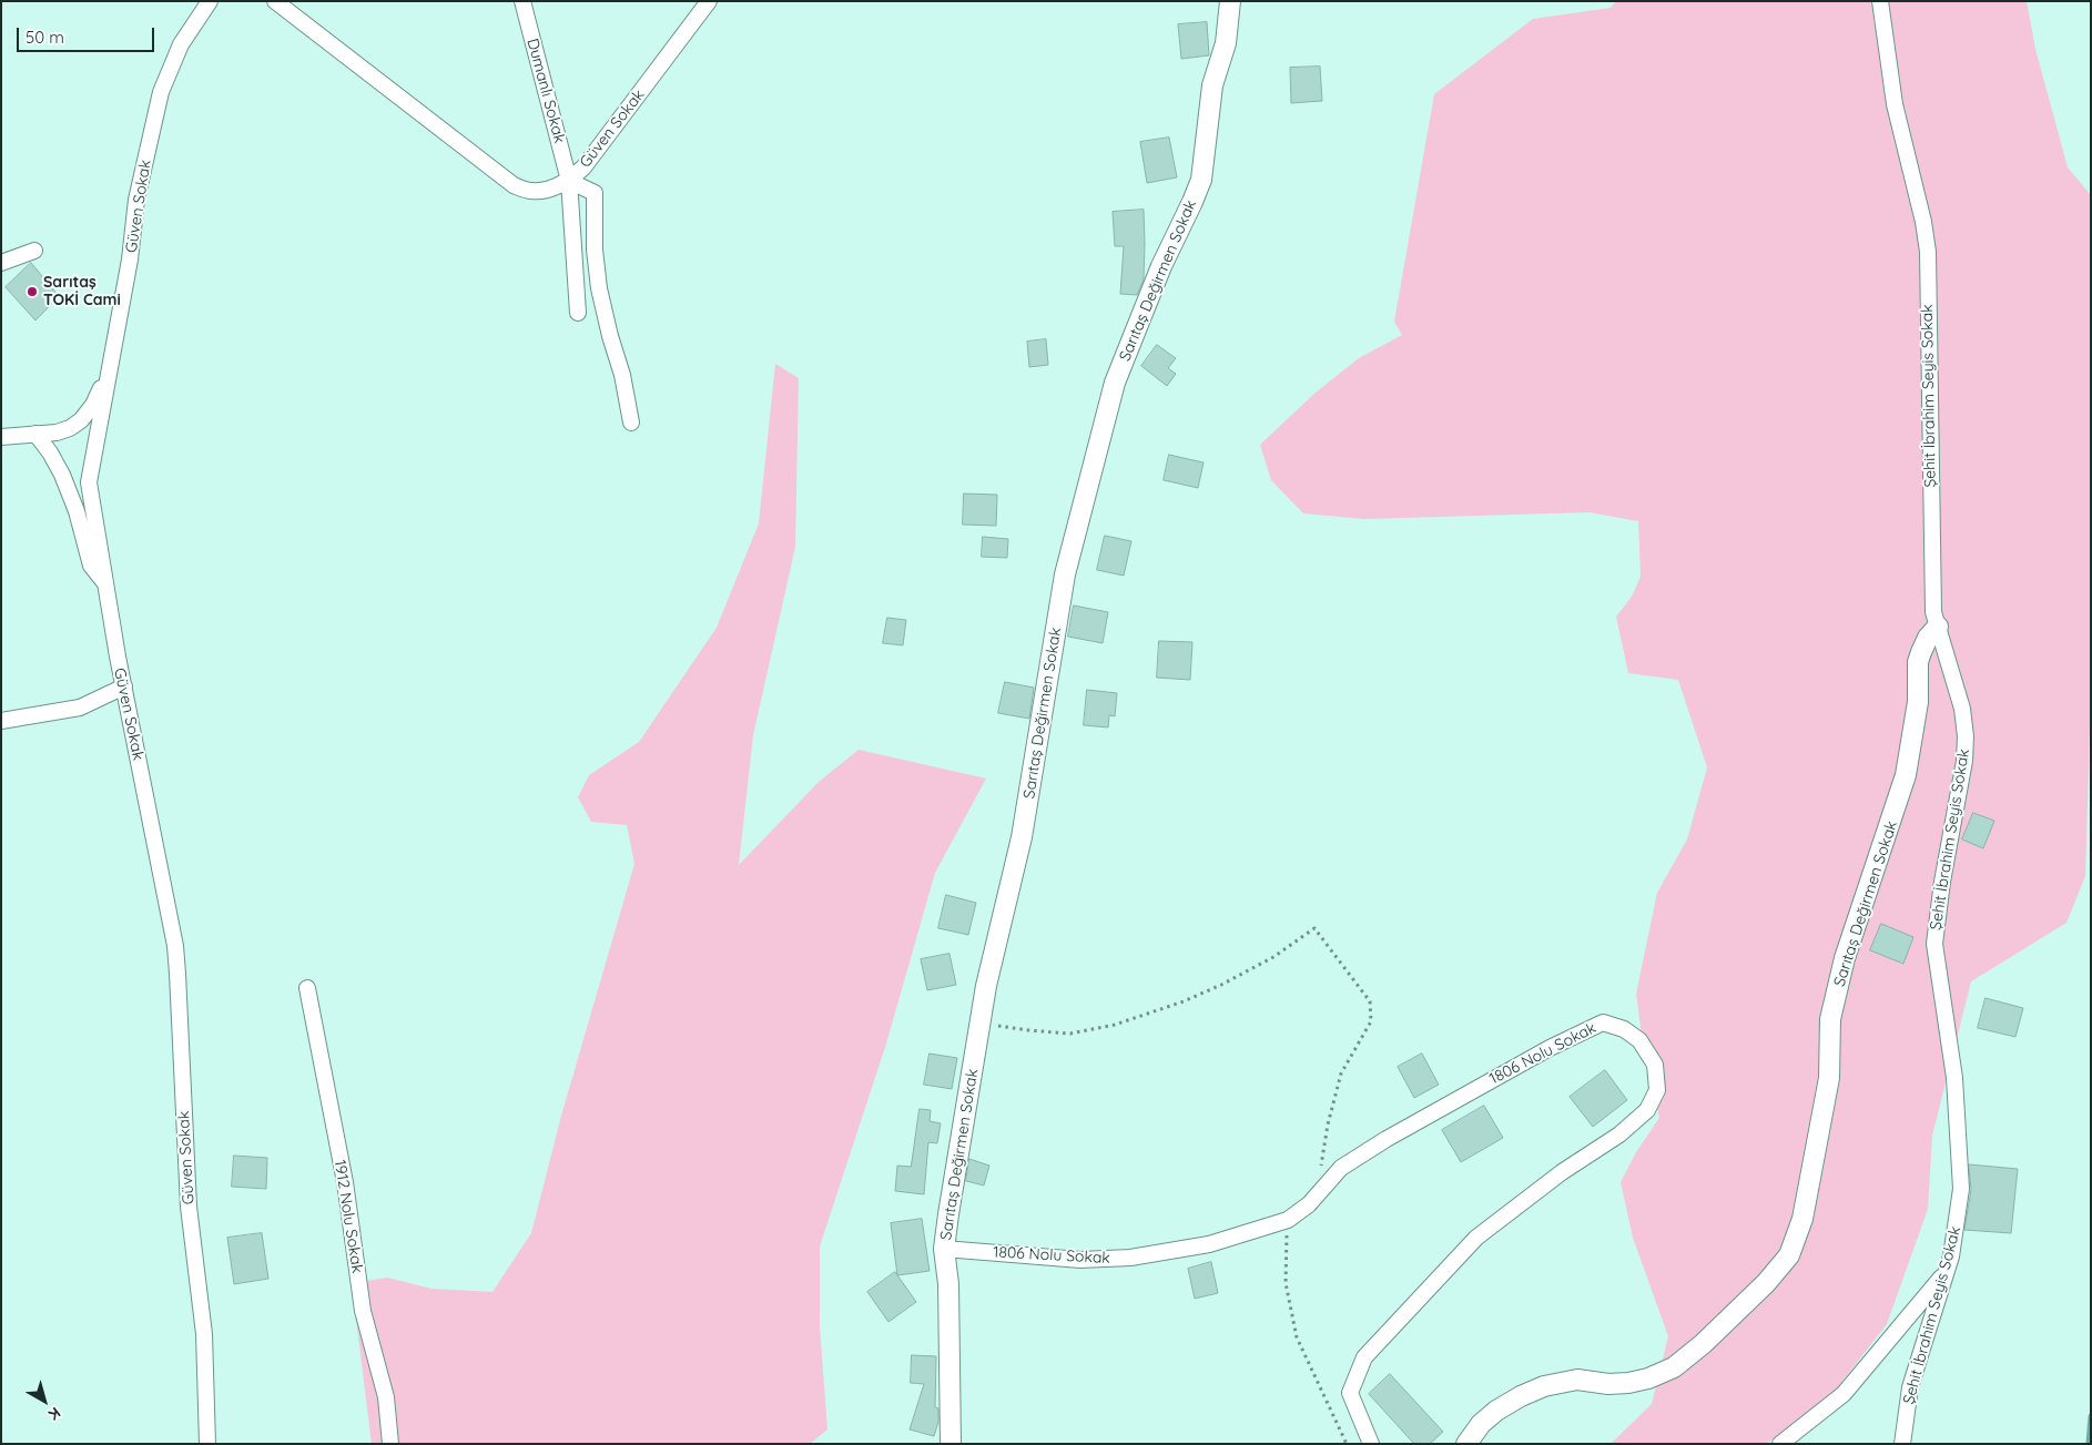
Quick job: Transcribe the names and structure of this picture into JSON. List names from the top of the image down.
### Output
{
  "streets": {
    "street": [
      "Dumanlı Sokak",
      "Güven Sokak",
      "Sarıtaş Değirmen Sokak",
      "Şehit İbrahim Seyis Sokak",
      "1806 Nolu Sokak",
      "1912 Nolu Sokak"
    ]
  },
  "crossings": [
    ["Dumanlı Sokak", "Güven Sokak"],
    ["Sarıtaş Değirmen Sokak", "Şehit İbrahim Seyis Sokak"],
    ["Sarıtaş Değirmen Sokak", "1806 Nolu Sokak"]
  ],
  "places": ["Sarıtaş TOKİ Cami"],
  "scale_bar": "50 m",
  "north": "bottom right"
}
